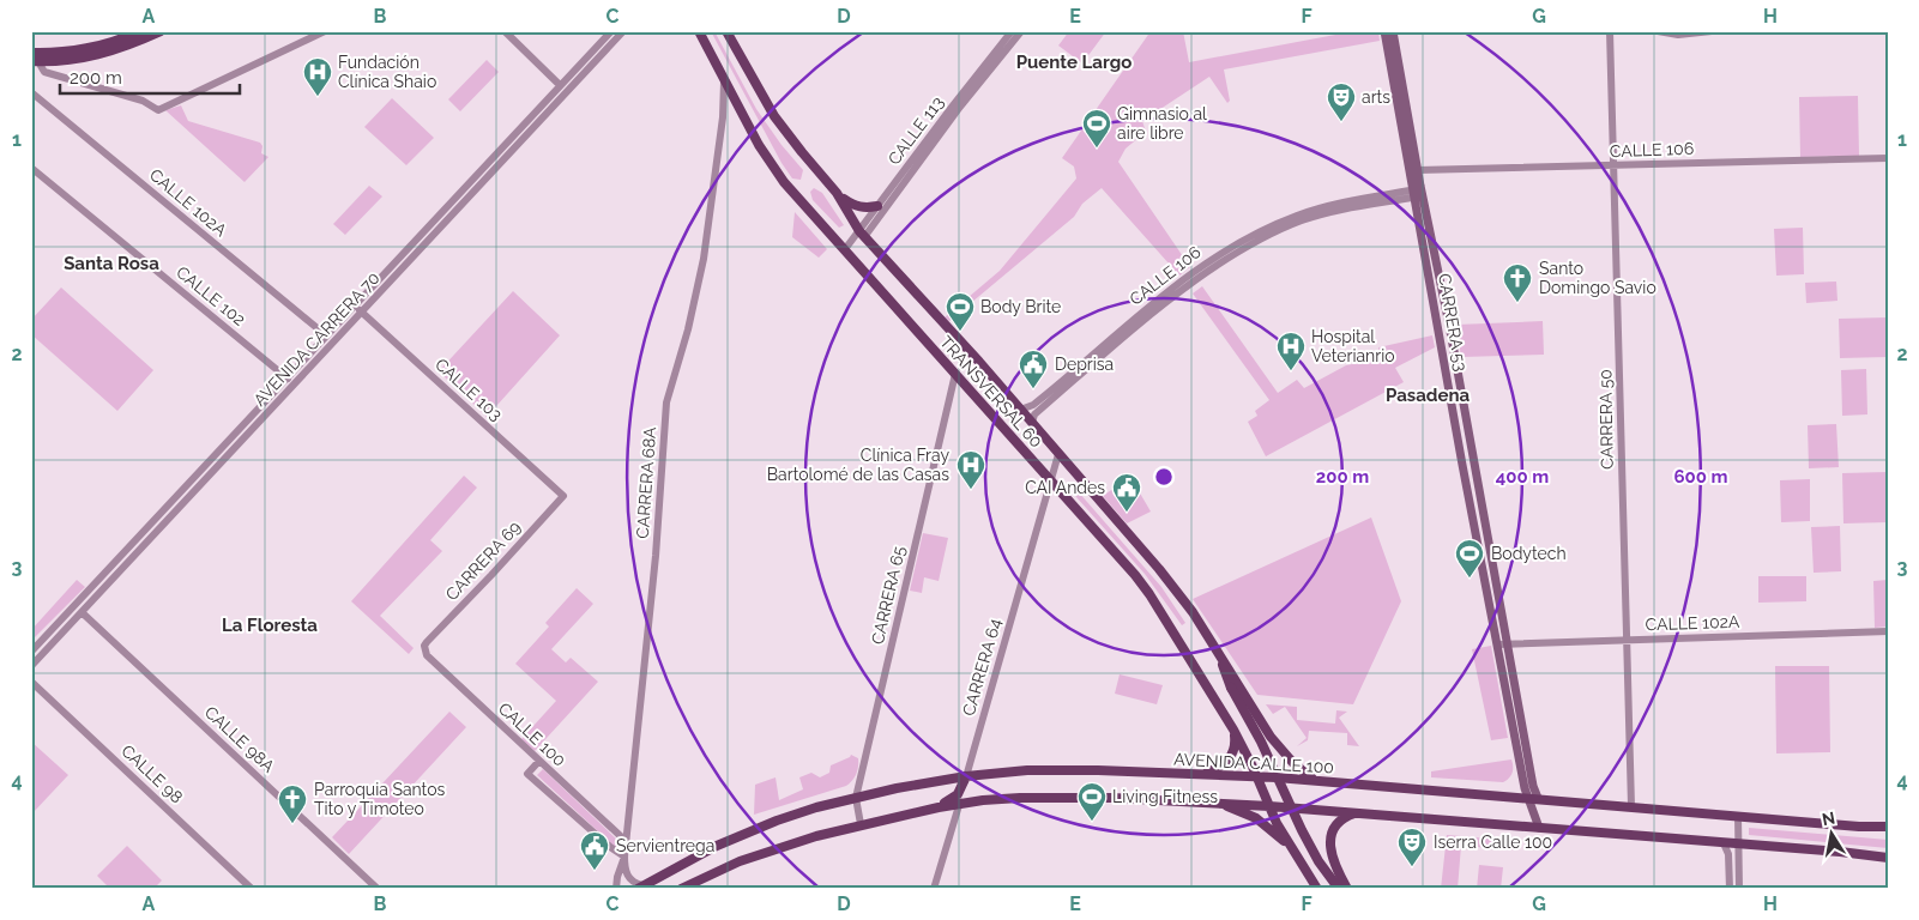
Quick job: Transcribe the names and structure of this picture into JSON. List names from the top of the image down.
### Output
{
  "streets": {
    "main road": ["CARRERA 53", "TRANSVERSAL 60", "AVENIDA CALLE 100"],
    "street": [
      "CALLE 113",
      "CALLE 106",
      "CALLE 102A",
      "CALLE 102",
      "AVENIDA CARRERA 70",
      "CALLE 103",
      "CARRERA 50",
      "CARRERA 68A",
      "CARRERA 69",
      "CARRERA 65",
      "CARRERA 64",
      "CALLE 100",
      "CALLE 98A",
      "CALLE 98"
    ]
  },
  "crossings": [
    ["CALLE 113", "TRANSVERSAL 60"],
    ["CALLE 106", "CARRERA 53"],
    ["CALLE 106", "TRANSVERSAL 60"],
    ["CALLE 106", "CARRERA 50"],
    ["CALLE 102A", "CARRERA 53"],
    ["CALLE 102A", "AVENIDA CARRERA 70"],
    ["CALLE 102A", "CARRERA 50"],
    ["CALLE 102", "AVENIDA CARRERA 70"],
    ["CARRERA 53", "AVENIDA CALLE 100"],
    ["AVENIDA CARRERA 70", "CALLE 103"],
    ["AVENIDA CARRERA 70", "CALLE 98A"],
    ["CALLE 103", "CARRERA 69"],
    ["TRANSVERSAL 60", "CARRERA 68A"],
    ["TRANSVERSAL 60", "CARRERA 65"],
    ["TRANSVERSAL 60", "CARRERA 64"],
    ["TRANSVERSAL 60", "AVENIDA CALLE 100"],
    ["CARRERA 50", "AVENIDA CALLE 100"],
    ["CARRERA 68A", "CALLE 100"],
    ["CARRERA 68A", "AVENIDA CALLE 100"],
    ["CARRERA 69", "CALLE 100"],
    ["CARRERA 65", "AVENIDA CALLE 100"],
    ["CARRERA 64", "AVENIDA CALLE 100"]
  ],
  "districts": [
    "Puente Largo",
    "Santa Rosa",
    "Pasadena",
    "La Floresta"
  ],
  "places": {
    "hospital": ["Fundación Clínica Shaio", "Hospital Veterianrio", "Clínica Fray Bartolomé de las Casas"],
    "theatre": ["arts", "Iserra Calle 100"],
    "sports": [
      "Gimnasio al aire libre",
      "Body Brite",
      "Bodytech",
      "Living Fitness"
    ],
    "church": ["Santo Domingo Savio", "Parroquia Santos Tito y Timoteo"],
    "public building": ["Deprisa", "CAI Andes", "Servientrega"]
  },
  "scale_bar": "200 m",
  "north": "top",
  "grid": {
    "columns": [
      "A",
      "B",
      "C",
      "D",
      "E",
      "F",
      "G",
      "H"
    ],
    "rows": [
      "1",
      "2",
      "3",
      "4"
    ]
  },
  "rings": ["200 m", "400 m", "600 m"]
}
